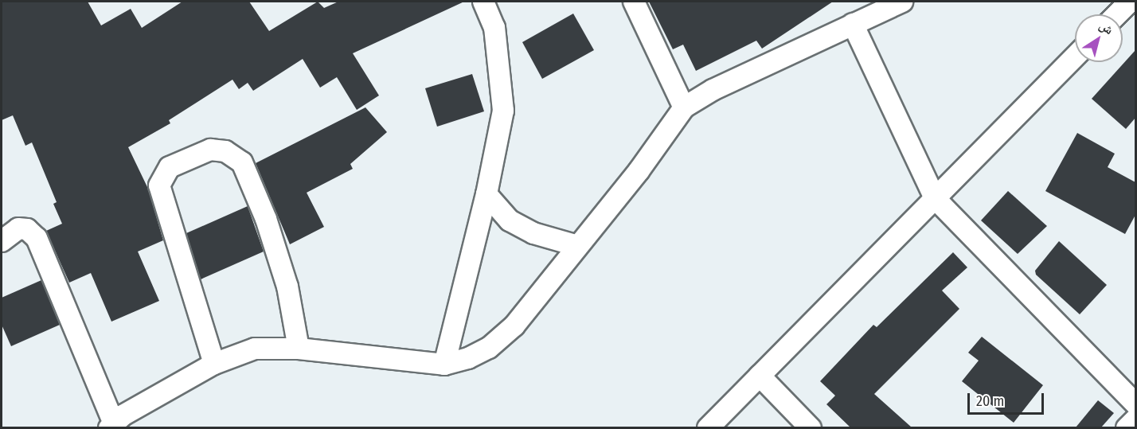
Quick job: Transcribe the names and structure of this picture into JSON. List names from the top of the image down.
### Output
{
  "scale_bar": "20 m",
  "north": "top right"
}
